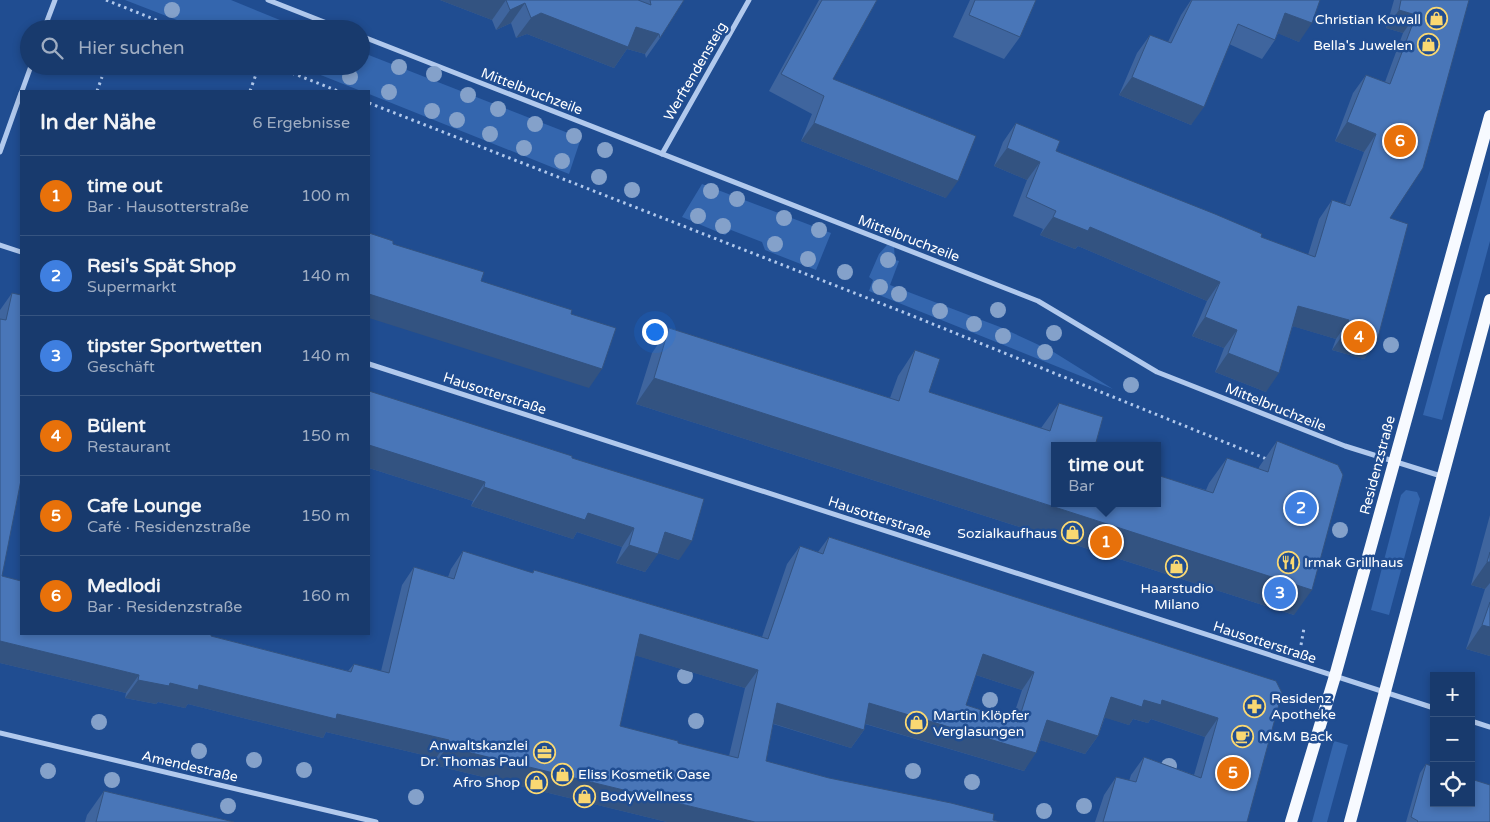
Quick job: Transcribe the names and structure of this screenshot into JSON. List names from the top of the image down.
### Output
{
  "streets": {
    "main road": ["Residenzstraße"],
    "street": [
      "Werftendensteig",
      "Mittelbruchzeile",
      "Hausotterstraße",
      "Amendestraße"
    ]
  },
  "crossings": [
    ["Werftendensteig", "Mittelbruchzeile"],
    ["Mittelbruchzeile", "Residenzstraße"],
    ["Hausotterstraße", "Residenzstraße"]
  ],
  "places": {
    "shop": [
      "Christian Kowall",
      "Bella's Juwelen",
      "Sozialkaufhaus",
      "Haarstudio Milano",
      "Martin Klöpfer Verglasungen",
      "Eliss Kosmetik Oase",
      "Afro Shop",
      "BodyWellness"
    ],
    "restaurant": ["Irmak Grillhaus"],
    "pharmacy": ["Residenz Apotheke"],
    "cafe": ["M&M Back"],
    "office": ["Anwaltskanzlei Dr. Thomas Paul"]
  },
  "page": {
    "search": "Hier suchen",
    "heading": ["In der Nähe", "6 Ergebnisse"],
    "pins": [
      "6",
      "4",
      "2",
      "1",
      "3",
      "5"
    ],
    "list": [
      {
        "mark": "1",
        "name": "time out",
        "note": "Bar · Hausotterstraße",
        "value": "100 m"
      },
      {
        "mark": "2",
        "name": "Resi's Spät Shop",
        "note": "Supermarkt",
        "value": "140 m"
      },
      {
        "mark": "3",
        "name": "tipster Sportwetten",
        "note": "Geschäft",
        "value": "140 m"
      },
      {
        "mark": "4",
        "name": "Bülent",
        "note": "Restaurant",
        "value": "150 m"
      },
      {
        "mark": "5",
        "name": "Cafe Lounge",
        "note": "Café · Residenzstraße",
        "value": "150 m"
      },
      {
        "mark": "6",
        "name": "Medlodi",
        "note": "Bar · Residenzstraße",
        "value": "160 m"
      }
    ],
    "popup": ["time out", "Bar"],
    "map_buttons": ["+", "−"]
  }
}
